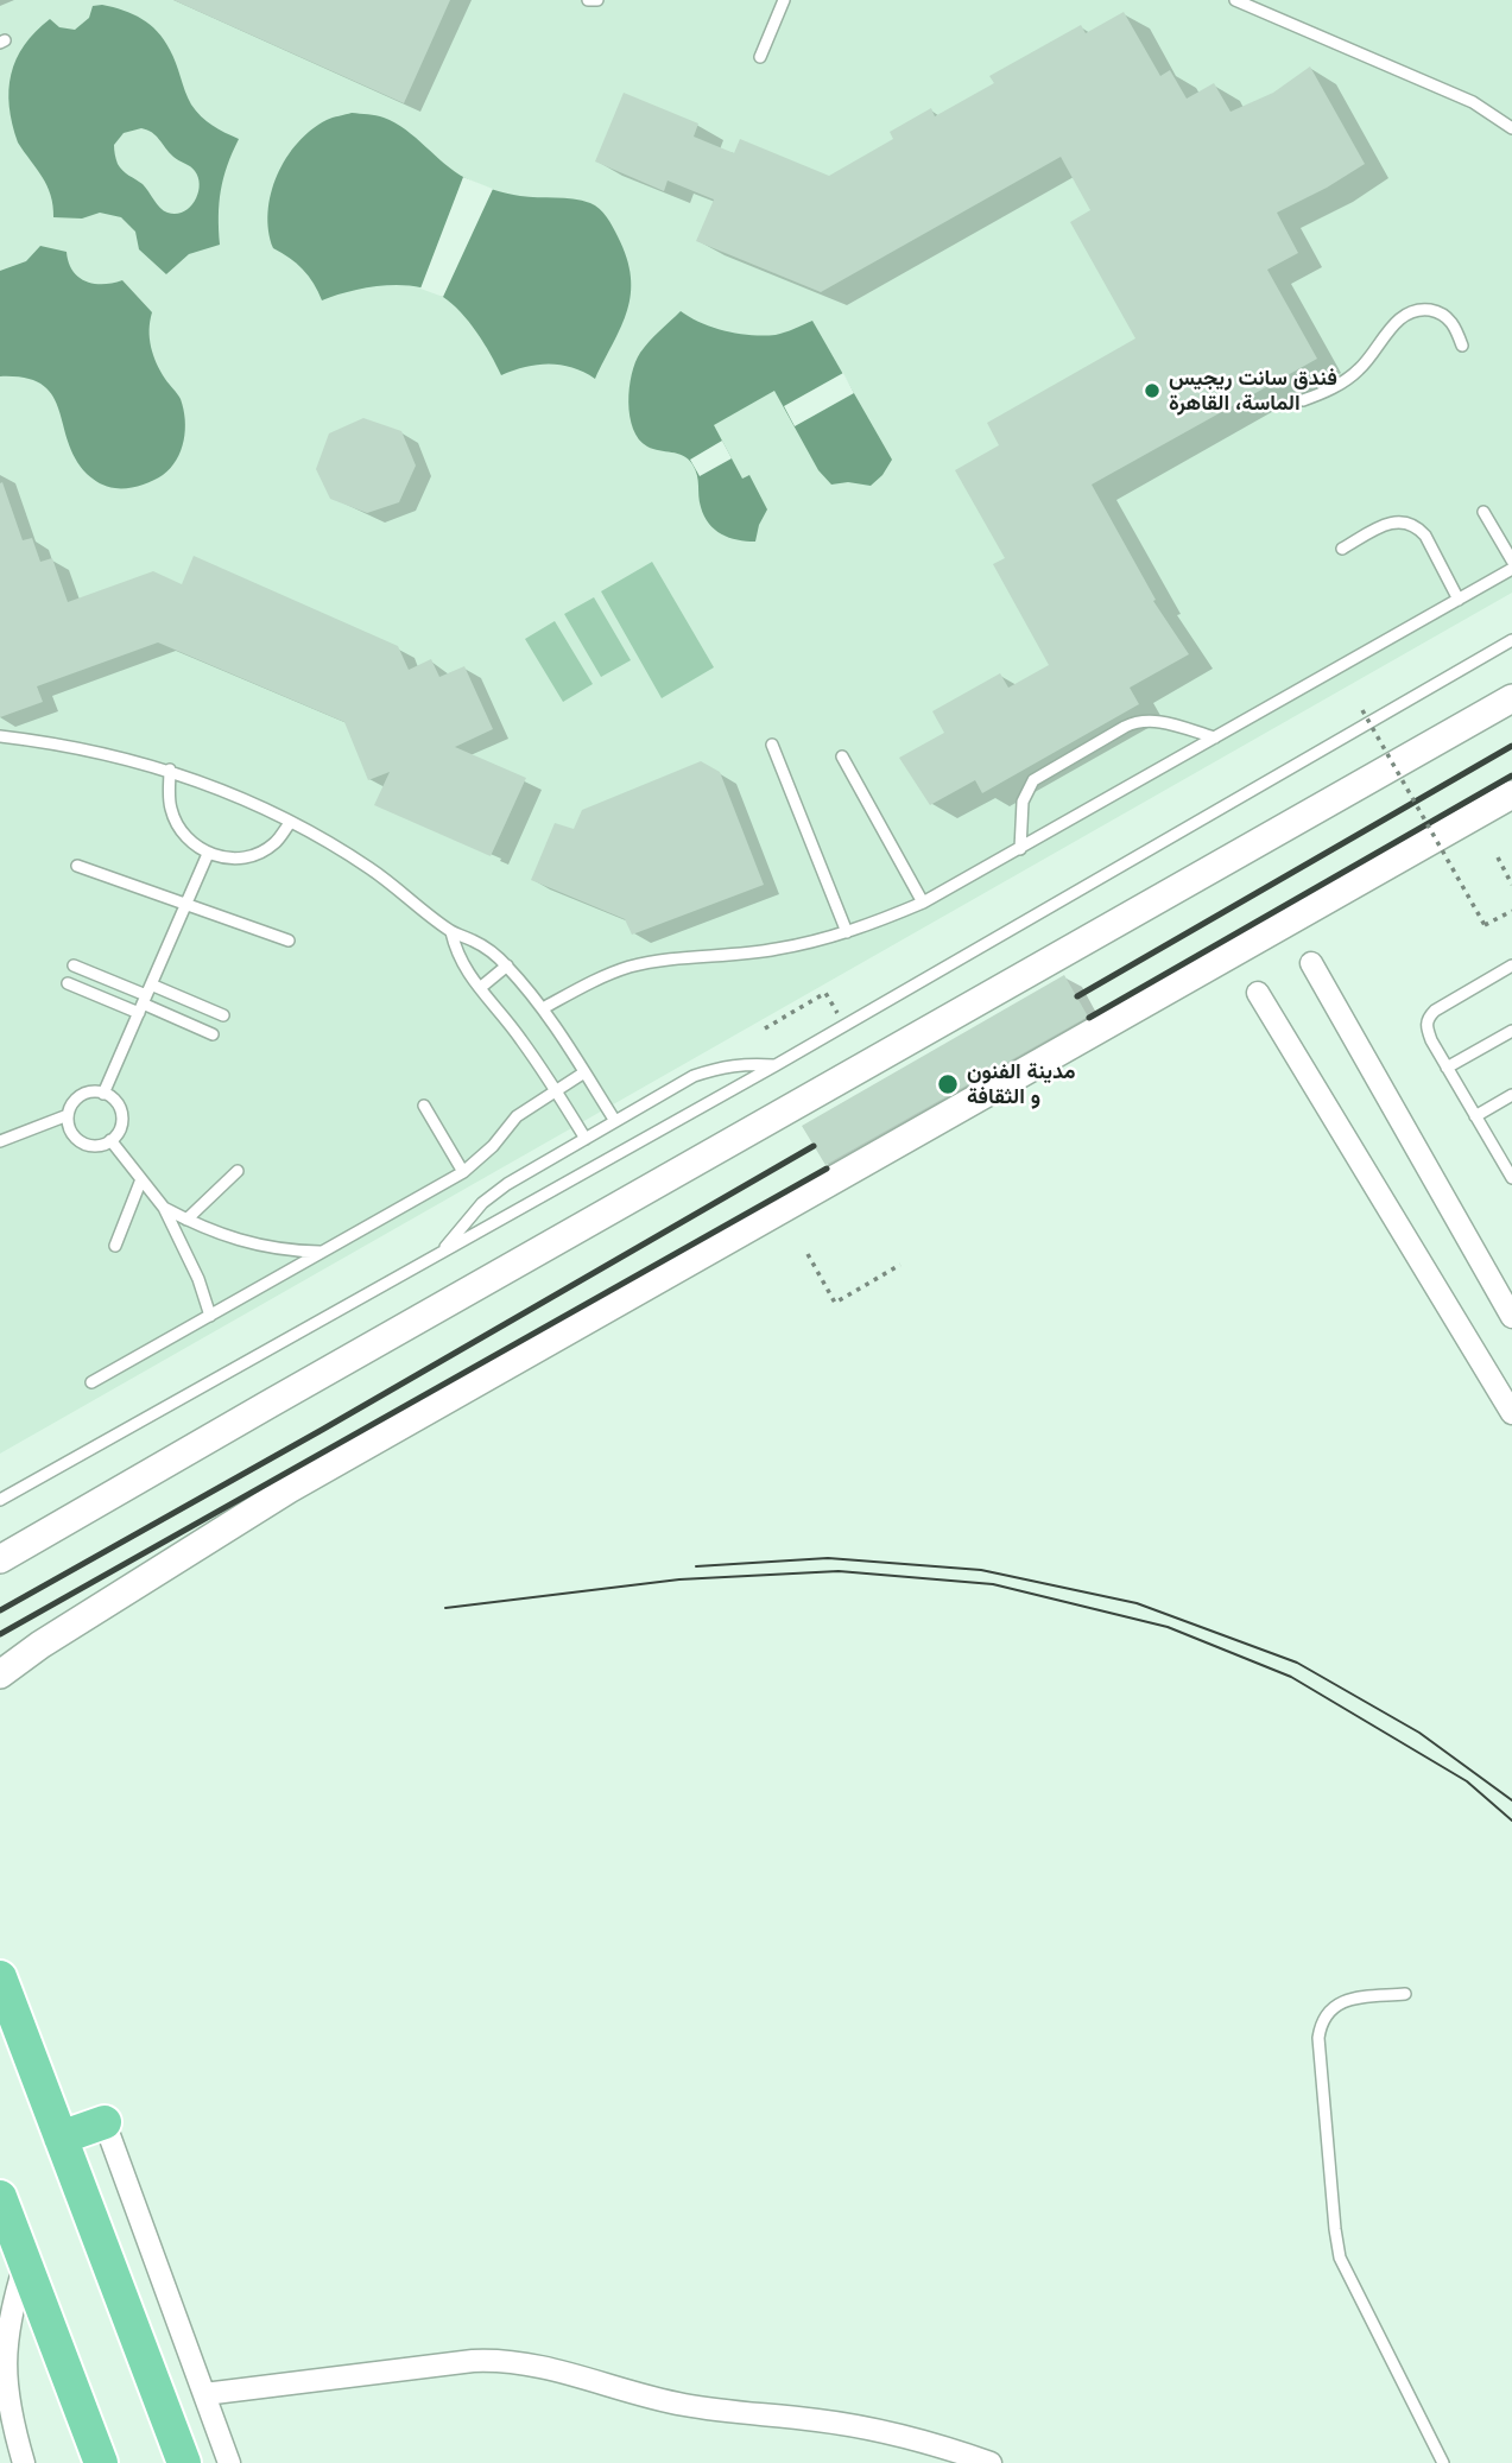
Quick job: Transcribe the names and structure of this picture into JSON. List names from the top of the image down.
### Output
{
  "places": ["فندق سانت ريجيس الماسة، القاهرة", "مدينة الفنون و الثقافة"]
}
